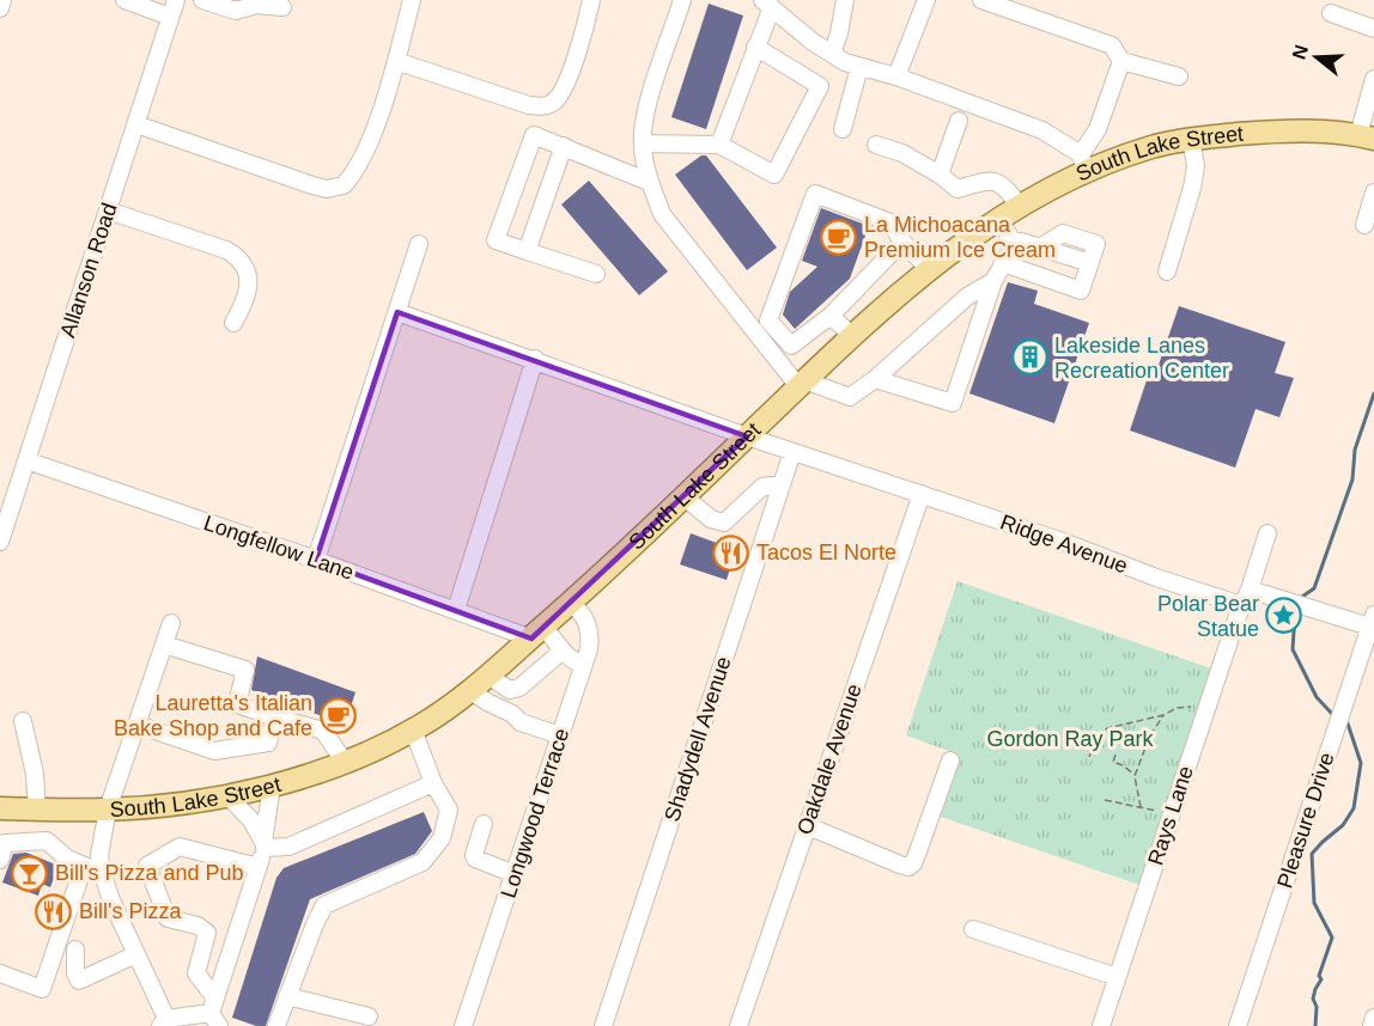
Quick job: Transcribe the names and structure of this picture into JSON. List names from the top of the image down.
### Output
{
  "streets": {
    "main road": ["South Lake Street"],
    "street": [
      "Allanson Road",
      "Ridge Avenue",
      "Longfellow Lane",
      "Shadydell Avenue",
      "Oakdale Avenue",
      "Longwood Terrace",
      "Rays Lane",
      "Pleasure Drive"
    ]
  },
  "crossings": [
    ["South Lake Street", "Ridge Avenue"],
    ["South Lake Street", "Longfellow Lane"],
    ["South Lake Street", "Longwood Terrace"],
    ["Allanson Road", "Longfellow Lane"],
    ["Ridge Avenue", "Shadydell Avenue"],
    ["Ridge Avenue", "Oakdale Avenue"],
    ["Ridge Avenue", "Rays Lane"]
  ],
  "parks": ["Gordon Ray Park"],
  "places": {
    "cafe": ["La Michoacana Premium Ice Cream", "Lauretta's Italian Bake Shop and Cafe"],
    "building": ["Lakeside Lanes Recreation Center"],
    "restaurant": ["Tacos El Norte", "Bill's Pizza"],
    "place": ["Polar Bear Statue"],
    "bar": ["Bill's Pizza and Pub"]
  },
  "north": "left"
}
